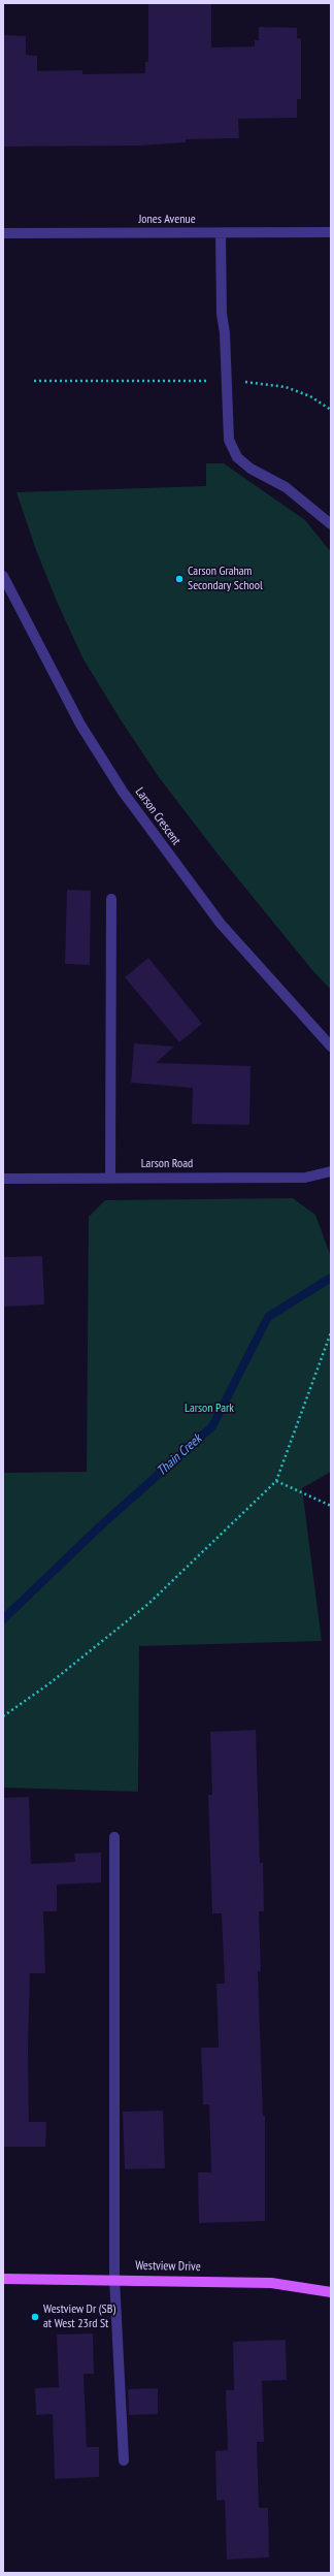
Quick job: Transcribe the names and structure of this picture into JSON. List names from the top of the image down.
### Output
{
  "streets": {
    "main road": ["Westview Drive"],
    "street": ["Jones Avenue", "Larson Crescent", "Larson Road"]
  },
  "water": ["Thain Creek"],
  "parks": ["Larson Park"],
  "places": ["Carson Graham Secondary School", "Westview Dr (SB) at West 23rd St"]
}
